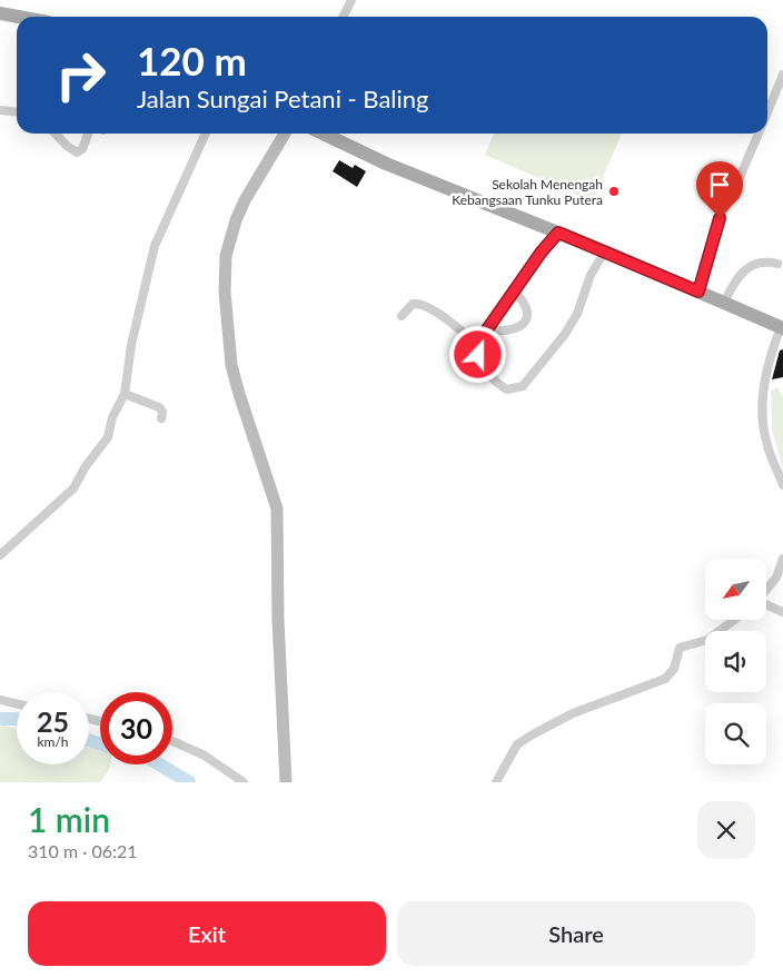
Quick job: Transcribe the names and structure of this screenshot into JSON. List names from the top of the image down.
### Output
{
  "places": ["Sekolah Menengah Kebangsaan Tunku Putera"],
  "north": "bottom left",
  "page": {
    "turn": ["120 m", "Jalan Sungai Petani - Baling"],
    "speed": "25 km/h",
    "limit": "30",
    "heading": ["1 min", "310 m · 06:21"],
    "buttons": ["Exit", "Share"]
  }
}
